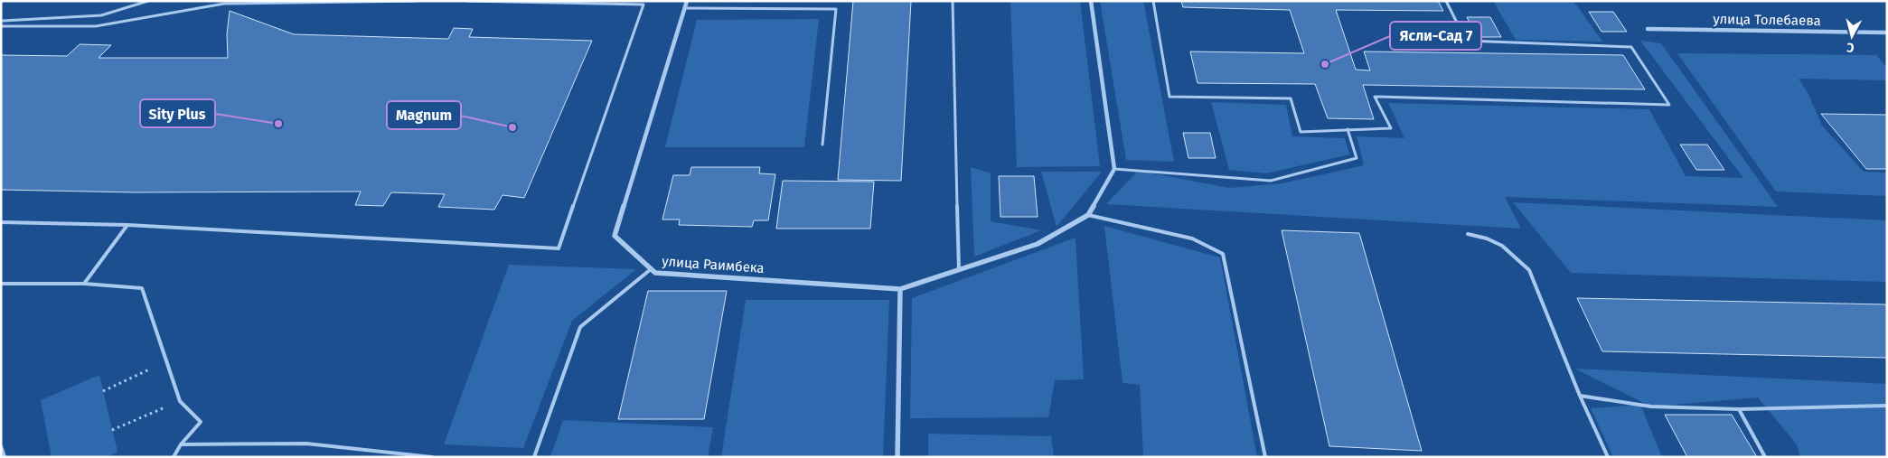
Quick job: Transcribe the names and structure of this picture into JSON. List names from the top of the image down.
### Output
{
  "streets": {
    "street": ["улица Толебаева", "улица Раимбека"]
  },
  "places": ["Ясли-Сад 7", "Sity Plus", "Magnum"],
  "north": "bottom"
}
